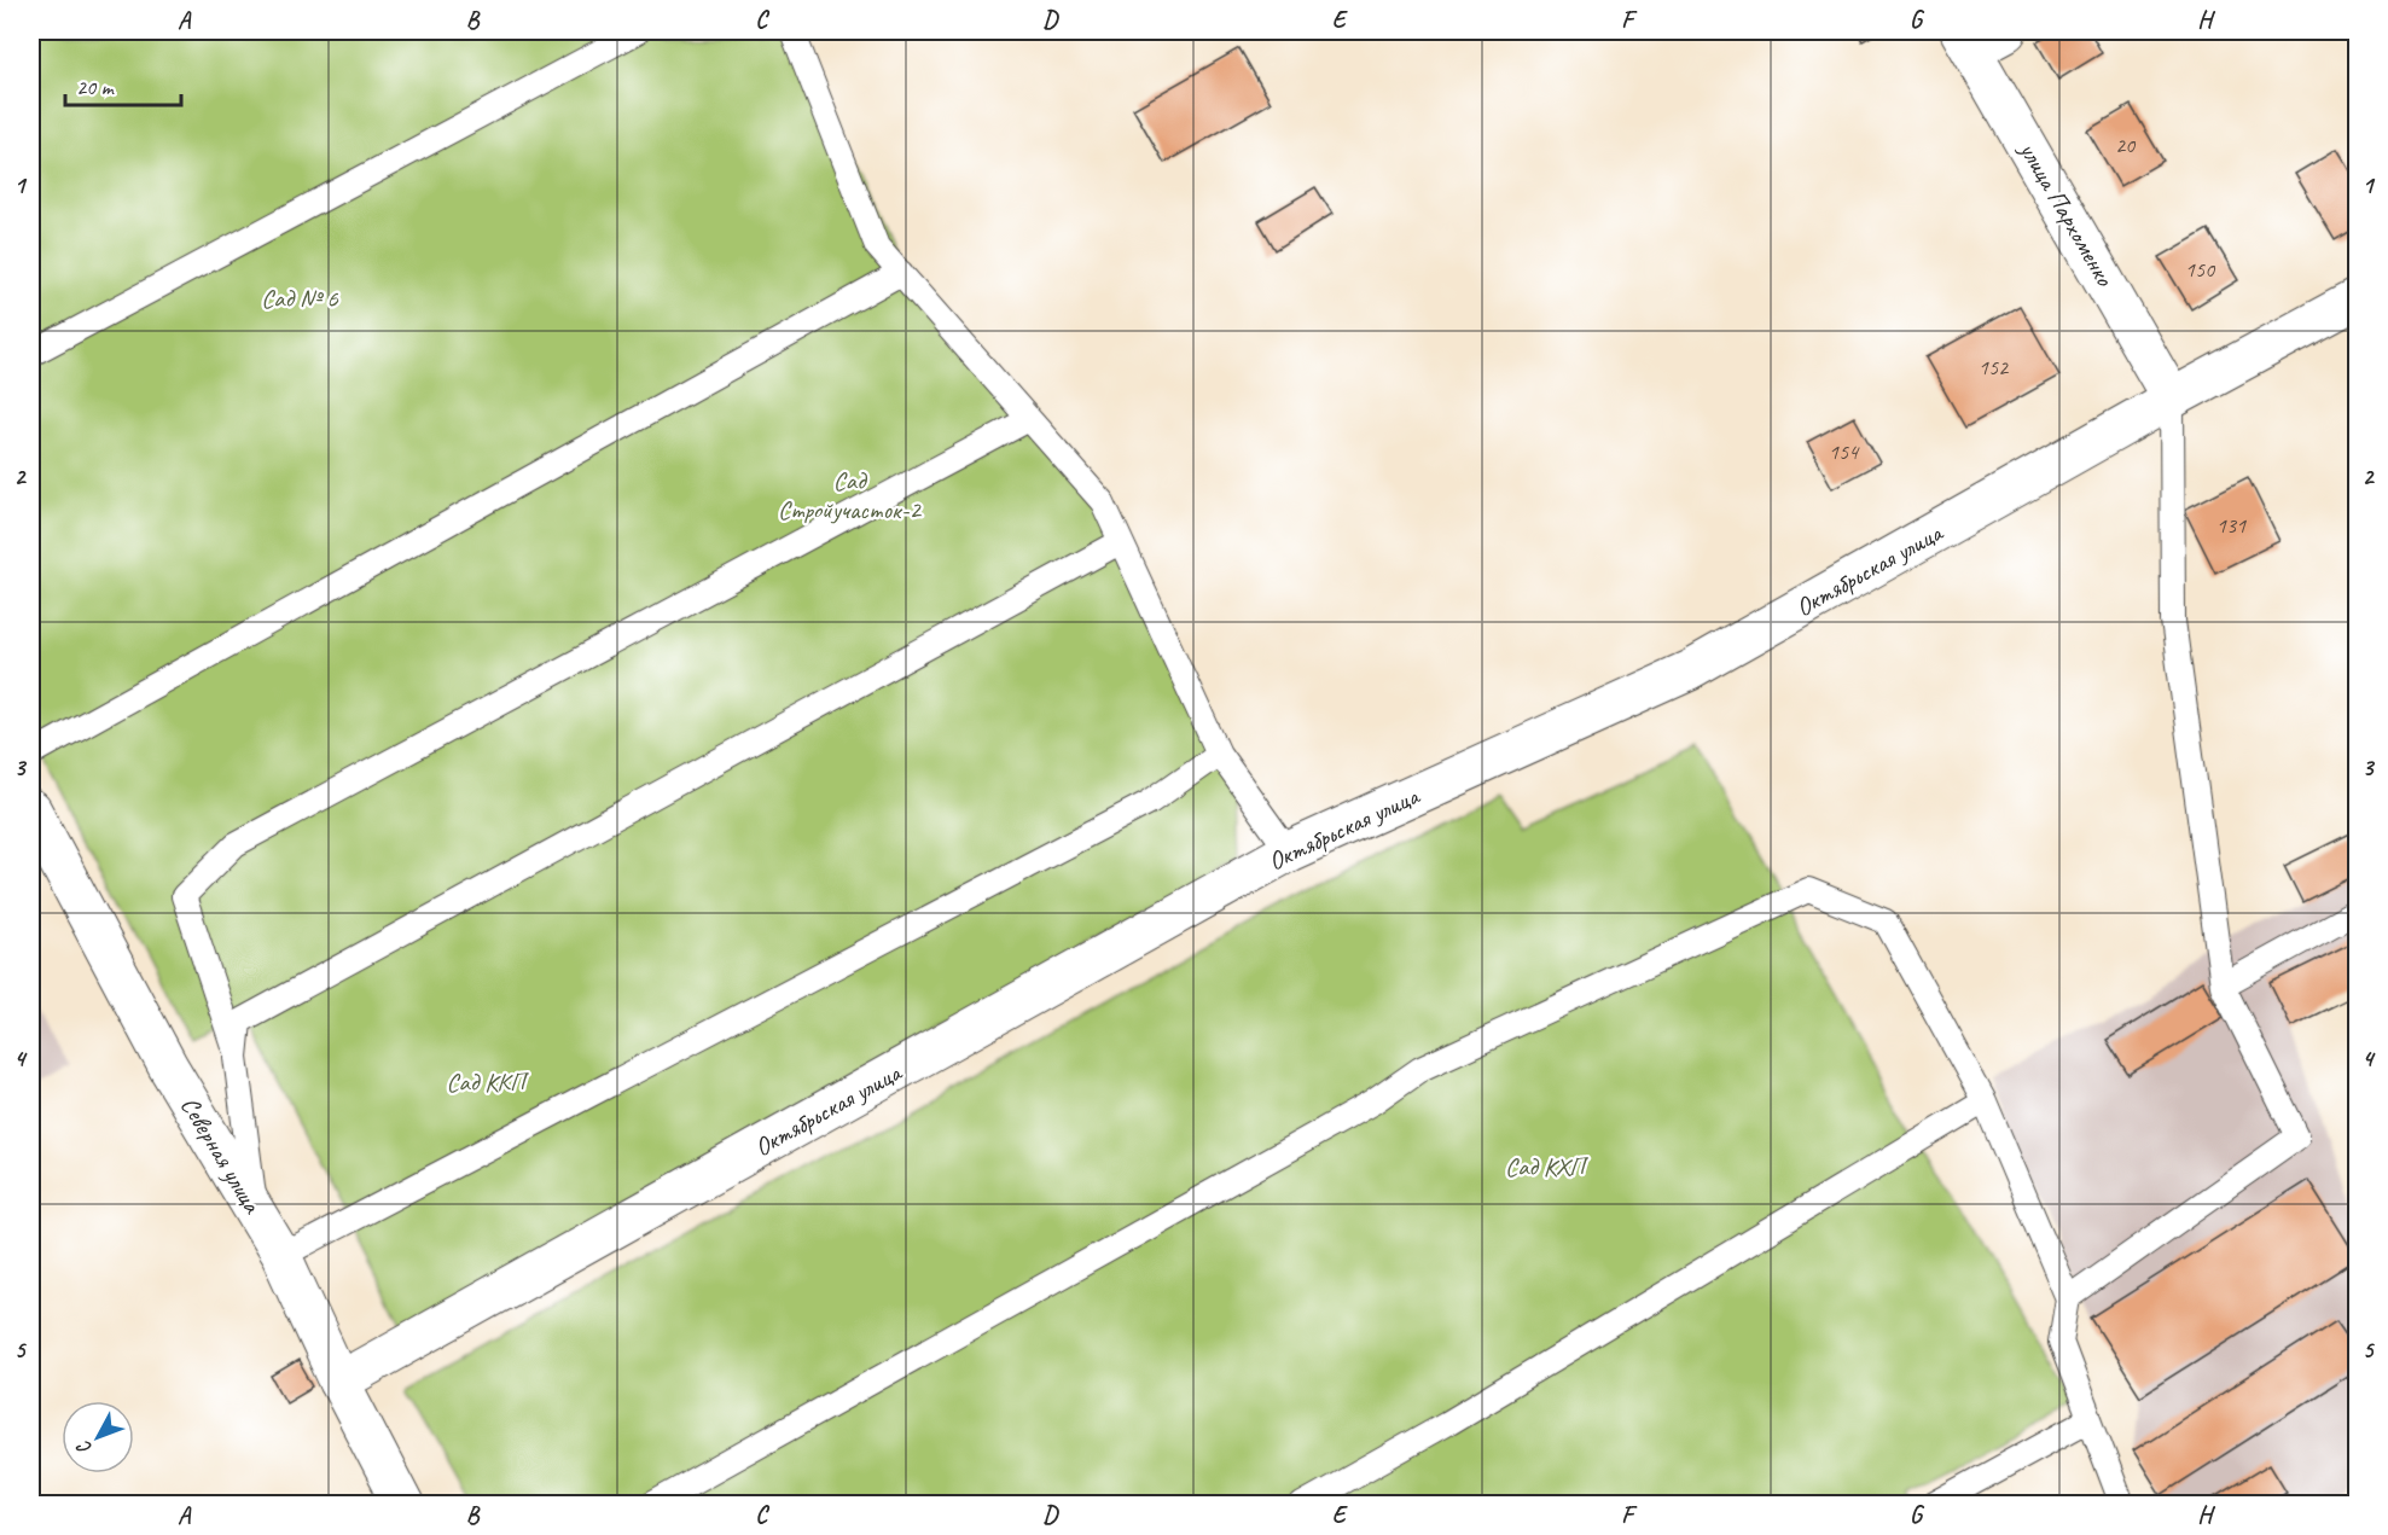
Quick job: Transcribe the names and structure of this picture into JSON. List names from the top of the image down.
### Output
{
  "streets": {
    "street": ["улица Пархоменко", "Октябрьская улица", "Северная улица"]
  },
  "crossings": [
    ["улица Пархоменко", "Октябрьская улица"],
    ["Октябрьская улица", "Северная улица"]
  ],
  "parks": [
    "Сад № 6",
    "Сад Стройучасток-2",
    "Сад ККП",
    "Сад КХП"
  ],
  "house_numbers": [
    "20",
    "150",
    "152",
    "154",
    "131"
  ],
  "scale_bar": "20 m",
  "north": "bottom left",
  "grid": {
    "columns": [
      "A",
      "B",
      "C",
      "D",
      "E",
      "F",
      "G",
      "H"
    ],
    "rows": [
      "1",
      "2",
      "3",
      "4",
      "5"
    ]
  }
}
